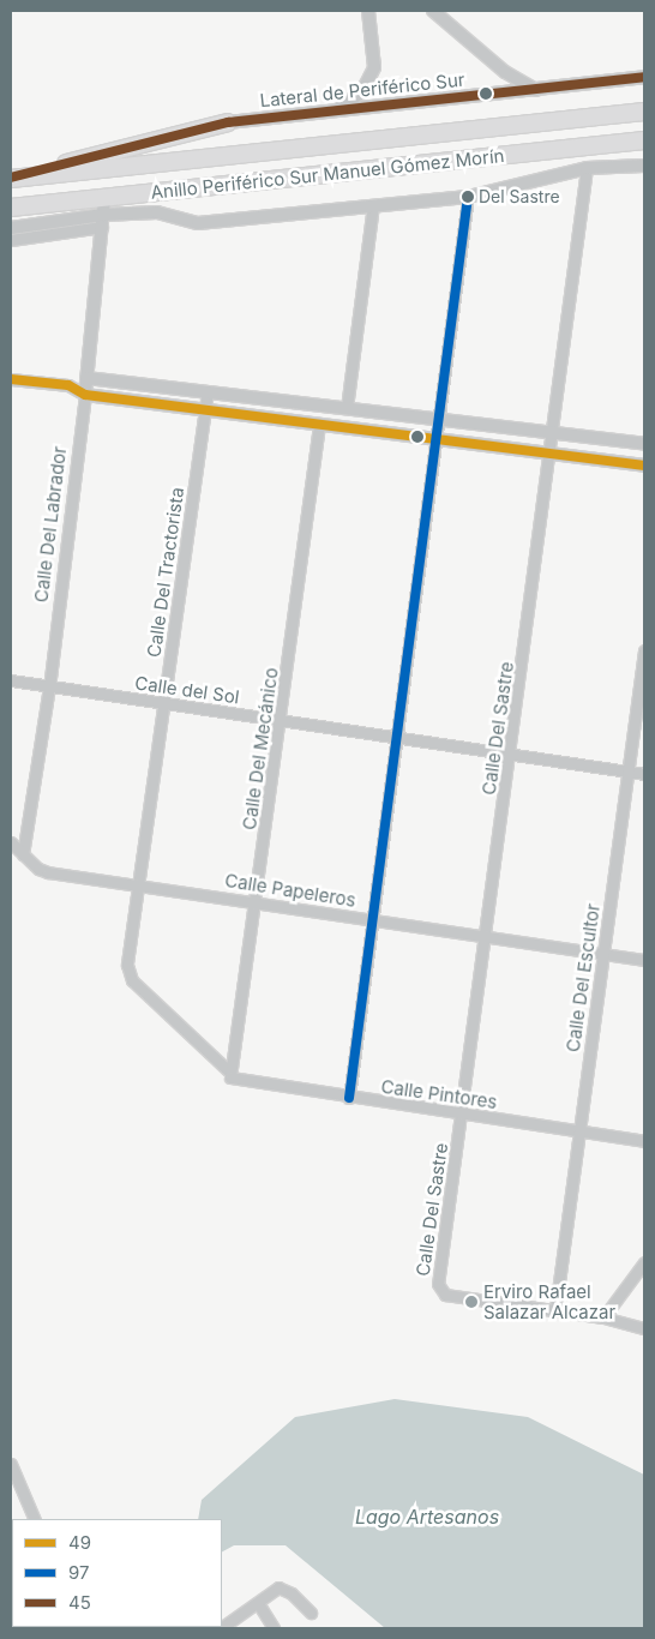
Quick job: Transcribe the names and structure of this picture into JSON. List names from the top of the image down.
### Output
{
  "streets": {
    "highway": ["Anillo Periférico Sur Manuel Gómez Morín"],
    "street": [
      "Lateral de Periférico Sur",
      "Calle Del Labrador",
      "Calle Del Tractorista",
      "Calle del Sol",
      "Calle Del Sastre",
      "Calle Del Mecánico",
      "Calle Papeleros",
      "Calle Del Escultor",
      "Calle Pintores"
    ]
  },
  "crossings": [
    ["Anillo Periférico Sur Manuel Gómez Morín", "Calle Del Labrador"],
    ["Calle Del Labrador", "Calle del Sol"],
    ["Calle Del Labrador", "Calle Papeleros"],
    ["Calle Del Tractorista", "Calle del Sol"],
    ["Calle Del Tractorista", "Calle Del Mecánico"],
    ["Calle Del Tractorista", "Calle Papeleros"],
    ["Calle Del Tractorista", "Calle Pintores"],
    ["Calle del Sol", "Calle Del Sastre"],
    ["Calle del Sol", "Calle Del Mecánico"],
    ["Calle del Sol", "Calle Del Escultor"],
    ["Calle Del Sastre", "Calle Papeleros"],
    ["Calle Del Sastre", "Calle Del Escultor"],
    ["Calle Del Sastre", "Calle Pintores"],
    ["Calle Del Mecánico", "Calle Papeleros"],
    ["Calle Del Mecánico", "Calle Pintores"],
    ["Calle Papeleros", "Calle Del Escultor"],
    ["Calle Del Escultor", "Calle Pintores"]
  ],
  "water": ["Lago Artesanos"],
  "places": ["Del Sastre", "Erviro Rafael Salazar Alcazar"],
  "lines": ["transit line 45", "transit line 97", "transit line 49"],
  "legend": ["49", "97", "45"]
}
